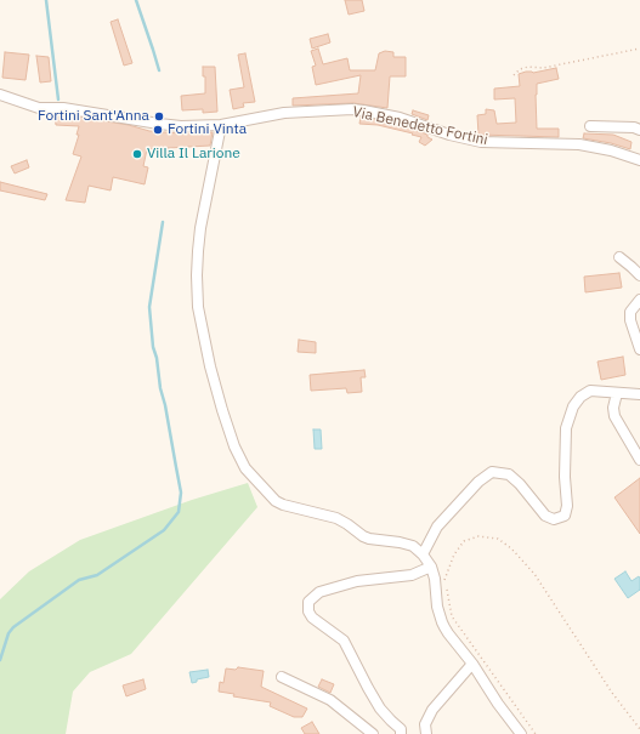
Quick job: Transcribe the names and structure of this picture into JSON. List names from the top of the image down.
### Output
{
  "streets": {
    "street": ["Via Benedetto Fortini"]
  },
  "places": ["Fortini Sant'Anna", "Fortini Vinta", "Villa Il Larione"]
}
